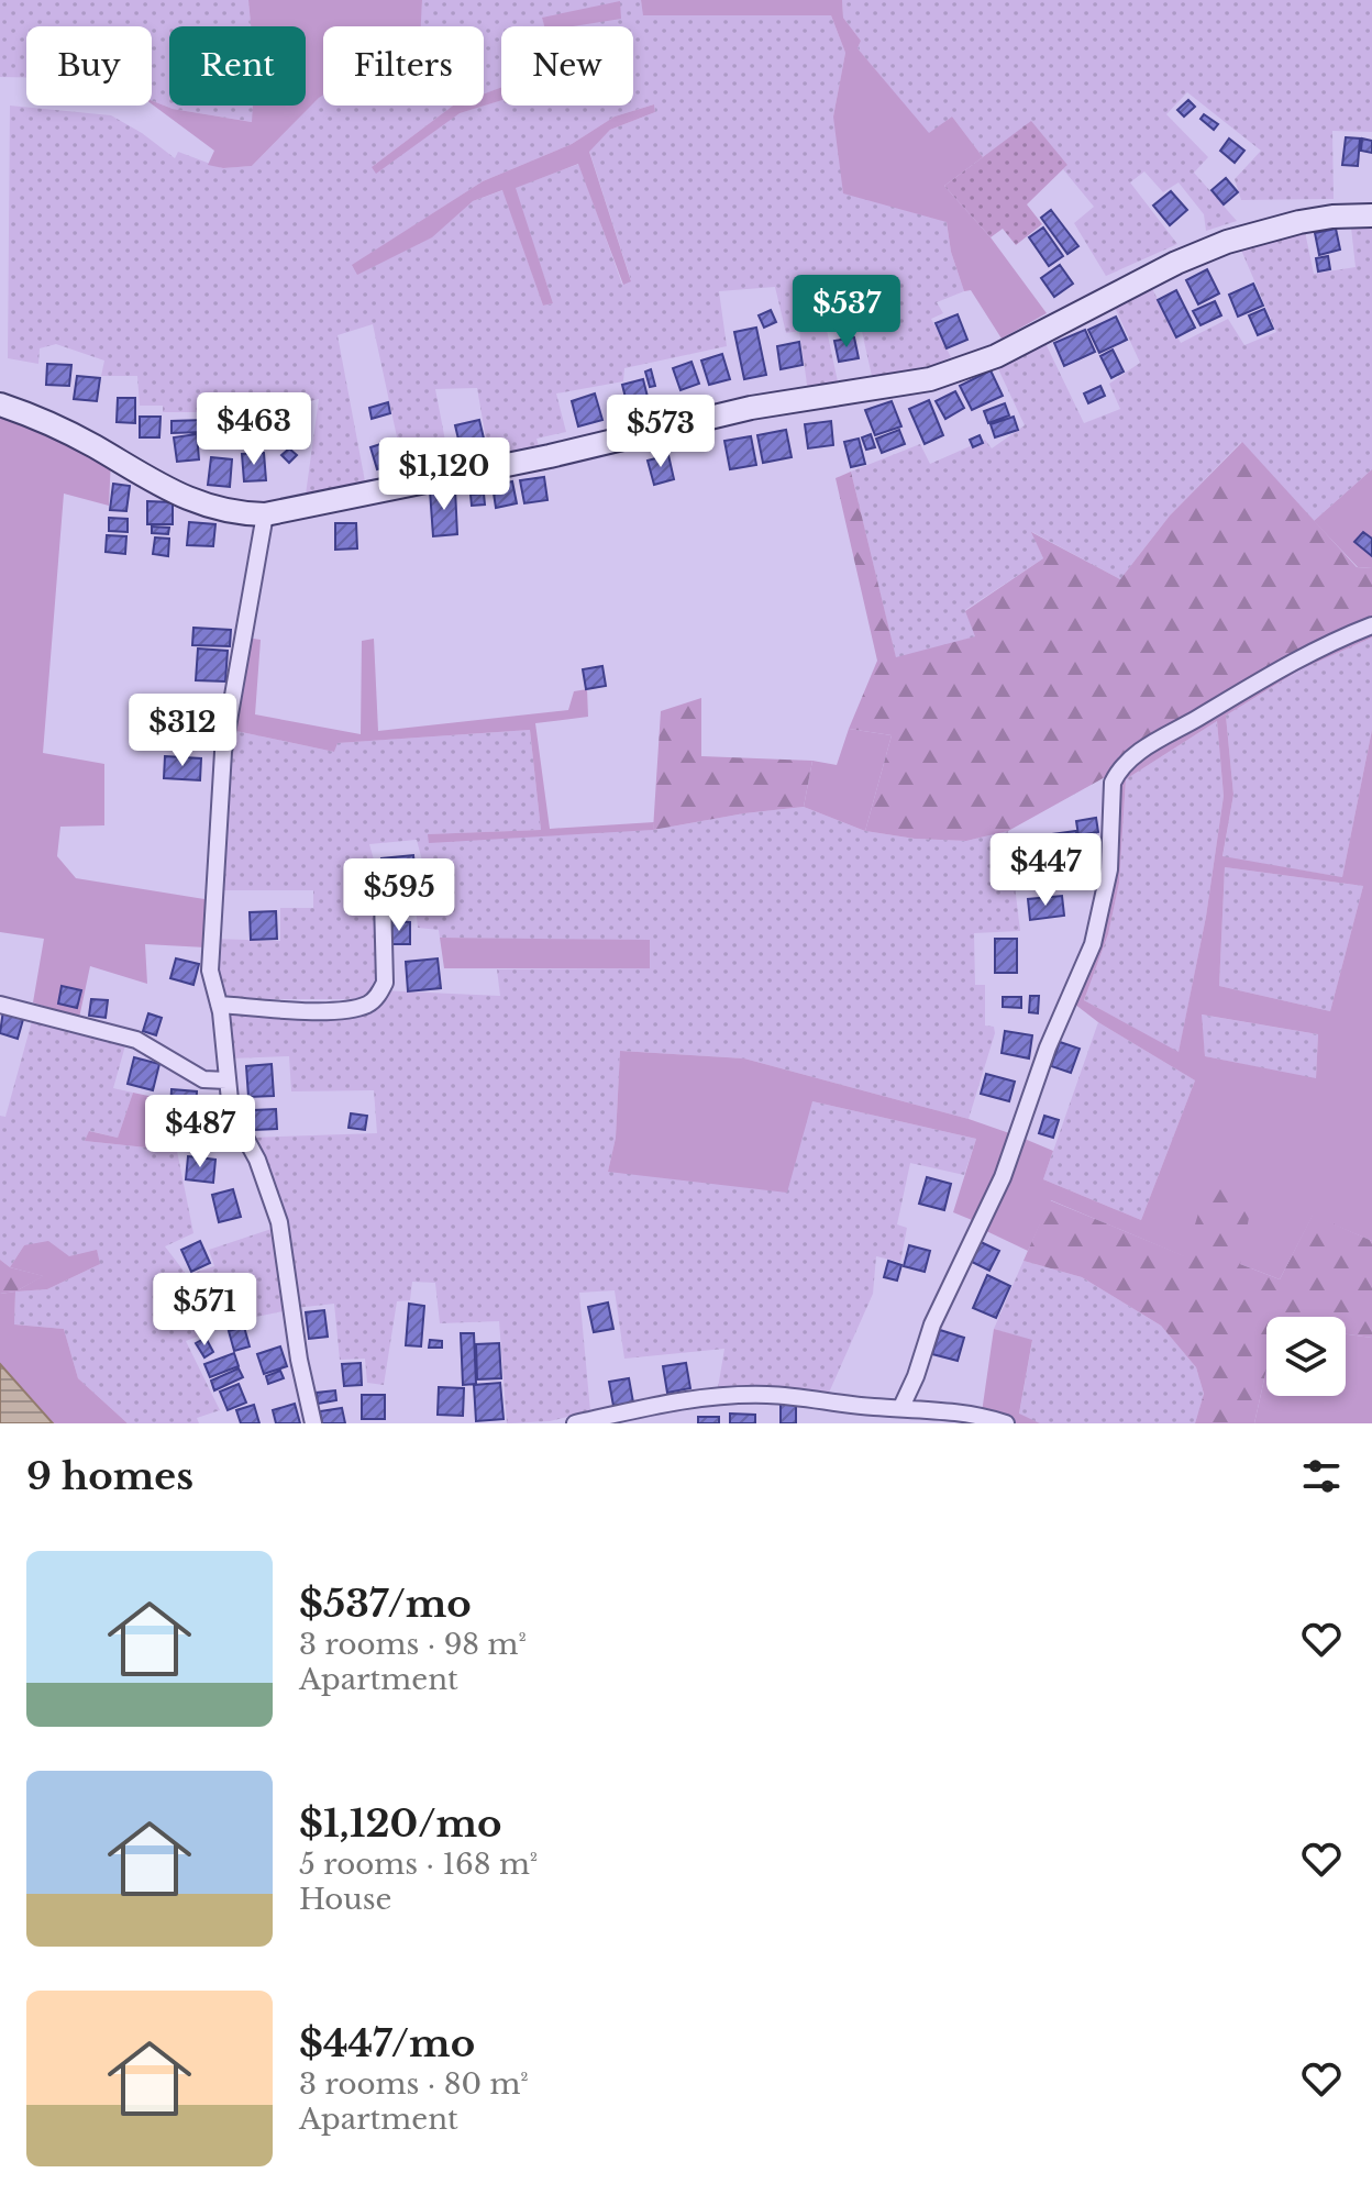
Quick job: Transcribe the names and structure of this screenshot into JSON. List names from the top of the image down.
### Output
{
  "page": {
    "chip": [
      "Buy",
      "Rent",
      "Filters",
      "New"
    ],
    "price": [
      "$537",
      "$463",
      "$573",
      "$1,120",
      "$312",
      "$447",
      "$595",
      "$487",
      "$571"
    ],
    "heading": "9 homes",
    "list": [
      {
        "name": "$537/mo",
        "note": "3 rooms · 98 m² · Apartment"
      },
      {
        "name": "$1,120/mo",
        "note": "5 rooms · 168 m² · House"
      },
      {
        "name": "$447/mo",
        "note": "3 rooms · 80 m² · Apartment"
      }
    ]
  }
}
